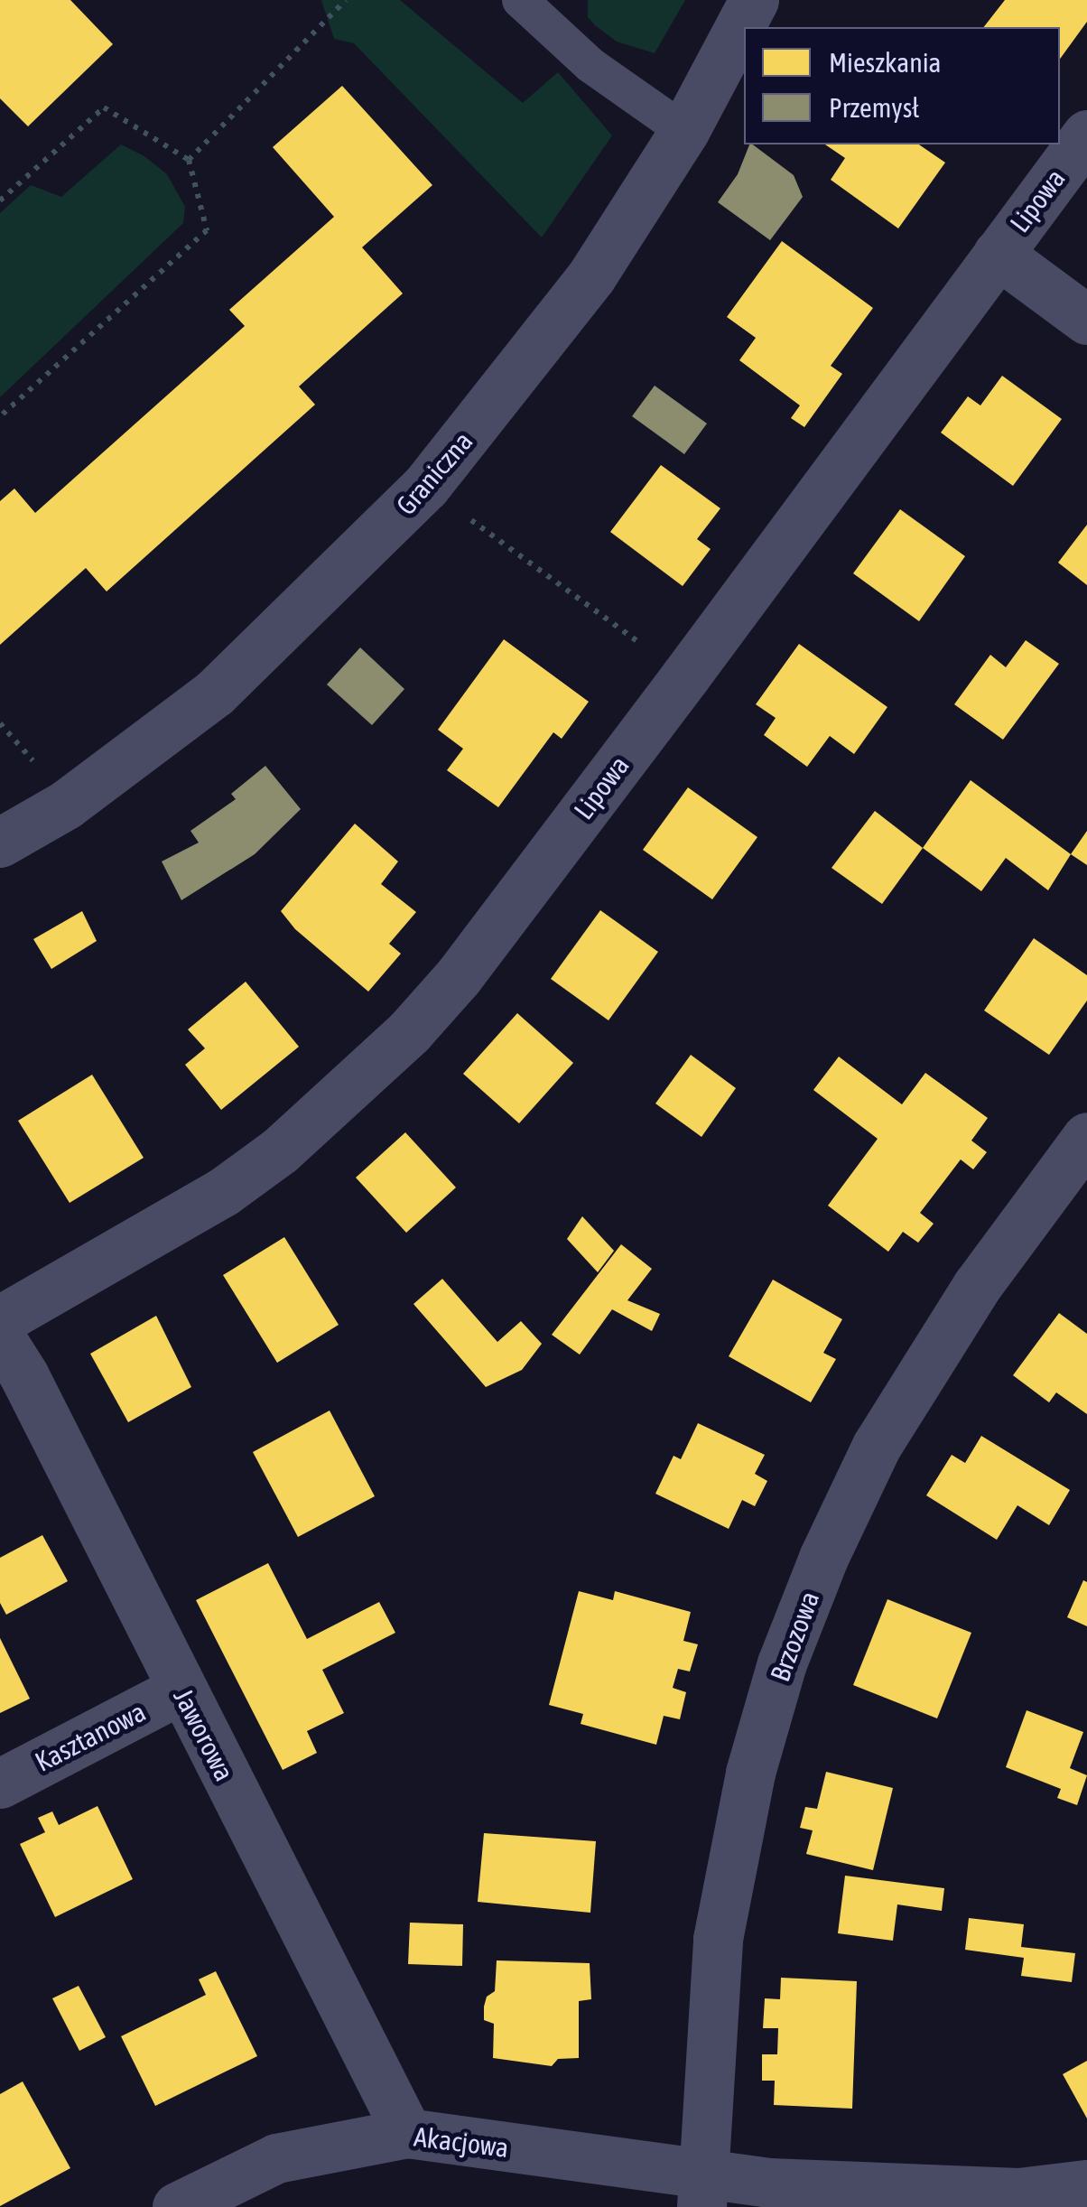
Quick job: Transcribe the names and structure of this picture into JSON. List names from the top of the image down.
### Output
{
  "streets": {
    "street": [
      "Lipowa",
      "Graniczna",
      "Brzozowa",
      "Jaworowa",
      "Kasztanowa",
      "Akacjowa"
    ]
  },
  "crossings": [
    ["Brzozowa", "Akacjowa"],
    ["Jaworowa", "Kasztanowa"],
    ["Jaworowa", "Akacjowa"]
  ],
  "legend": ["Mieszkania", "Przemysł"]
}
